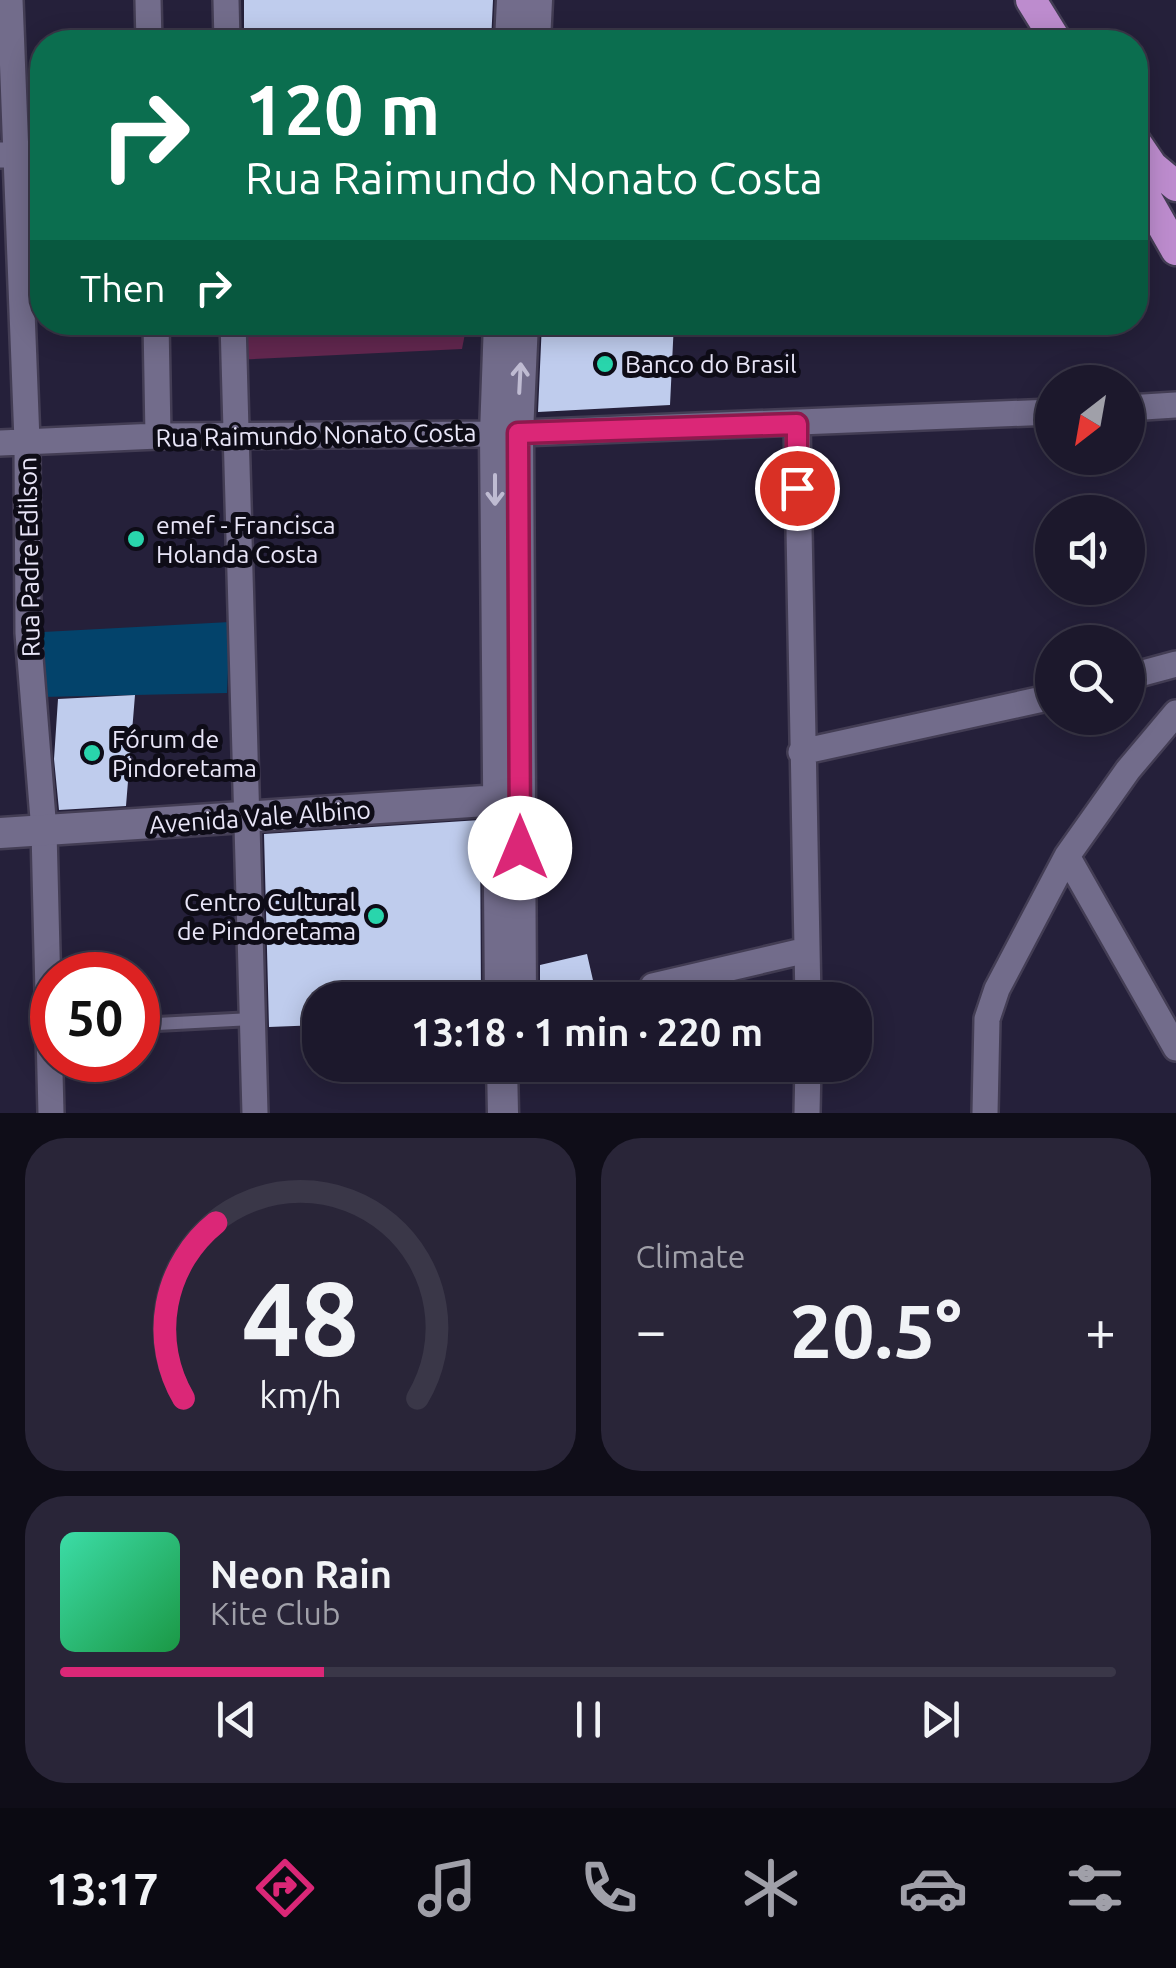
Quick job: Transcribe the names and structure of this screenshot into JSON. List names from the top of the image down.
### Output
{
  "streets": {
    "main road": ["Avenida Vale Albino"],
    "street": ["Rua Raimundo Nonato Costa", "Rua Padre Edilson"]
  },
  "crossings": [
    ["Rua Raimundo Nonato Costa", "Rua Padre Edilson"],
    ["Rua Padre Edilson", "Avenida Vale Albino"]
  ],
  "places": [
    "Banco do Brasil",
    "emef - Francisca Holanda Costa",
    "Fórum de Pindoretama",
    "Centro Cultural de Pindoretama"
  ],
  "north": "bottom left",
  "page": {
    "turn": ["120 m", "Rua Raimundo Nonato Costa"],
    "then": "Then",
    "limit": "50",
    "trip": "13:18 · 1 min · 220 m",
    "tile": "Climate",
    "heat": ["−", "20.5°", "+"],
    "song": ["Neon Rain", "Kite Club"],
    "tabs": "13:17",
    "gauge": ["48", "km/h"]
  }
}
